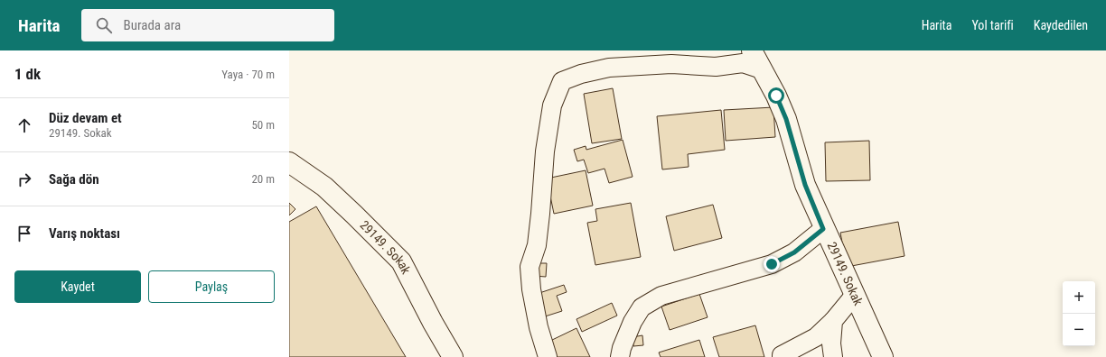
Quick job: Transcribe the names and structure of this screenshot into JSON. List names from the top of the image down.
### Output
{
  "streets": {
    "street": ["29149. Sokak"]
  },
  "page": {
    "header": "Harita",
    "search": "Burada ara",
    "nav": ["Harita", "Yol tarifi", "Kaydedilen"],
    "heading": ["1 dk", "Yaya · 70 m"],
    "list": [
      ["Düz devam et", "29149. Sokak", "50 m"],
      ["Sağa dön", "20 m"],
      "Varış noktası"
    ],
    "buttons": ["Kaydet", "Paylaş"],
    "map_buttons": ["+", "−"]
  }
}
